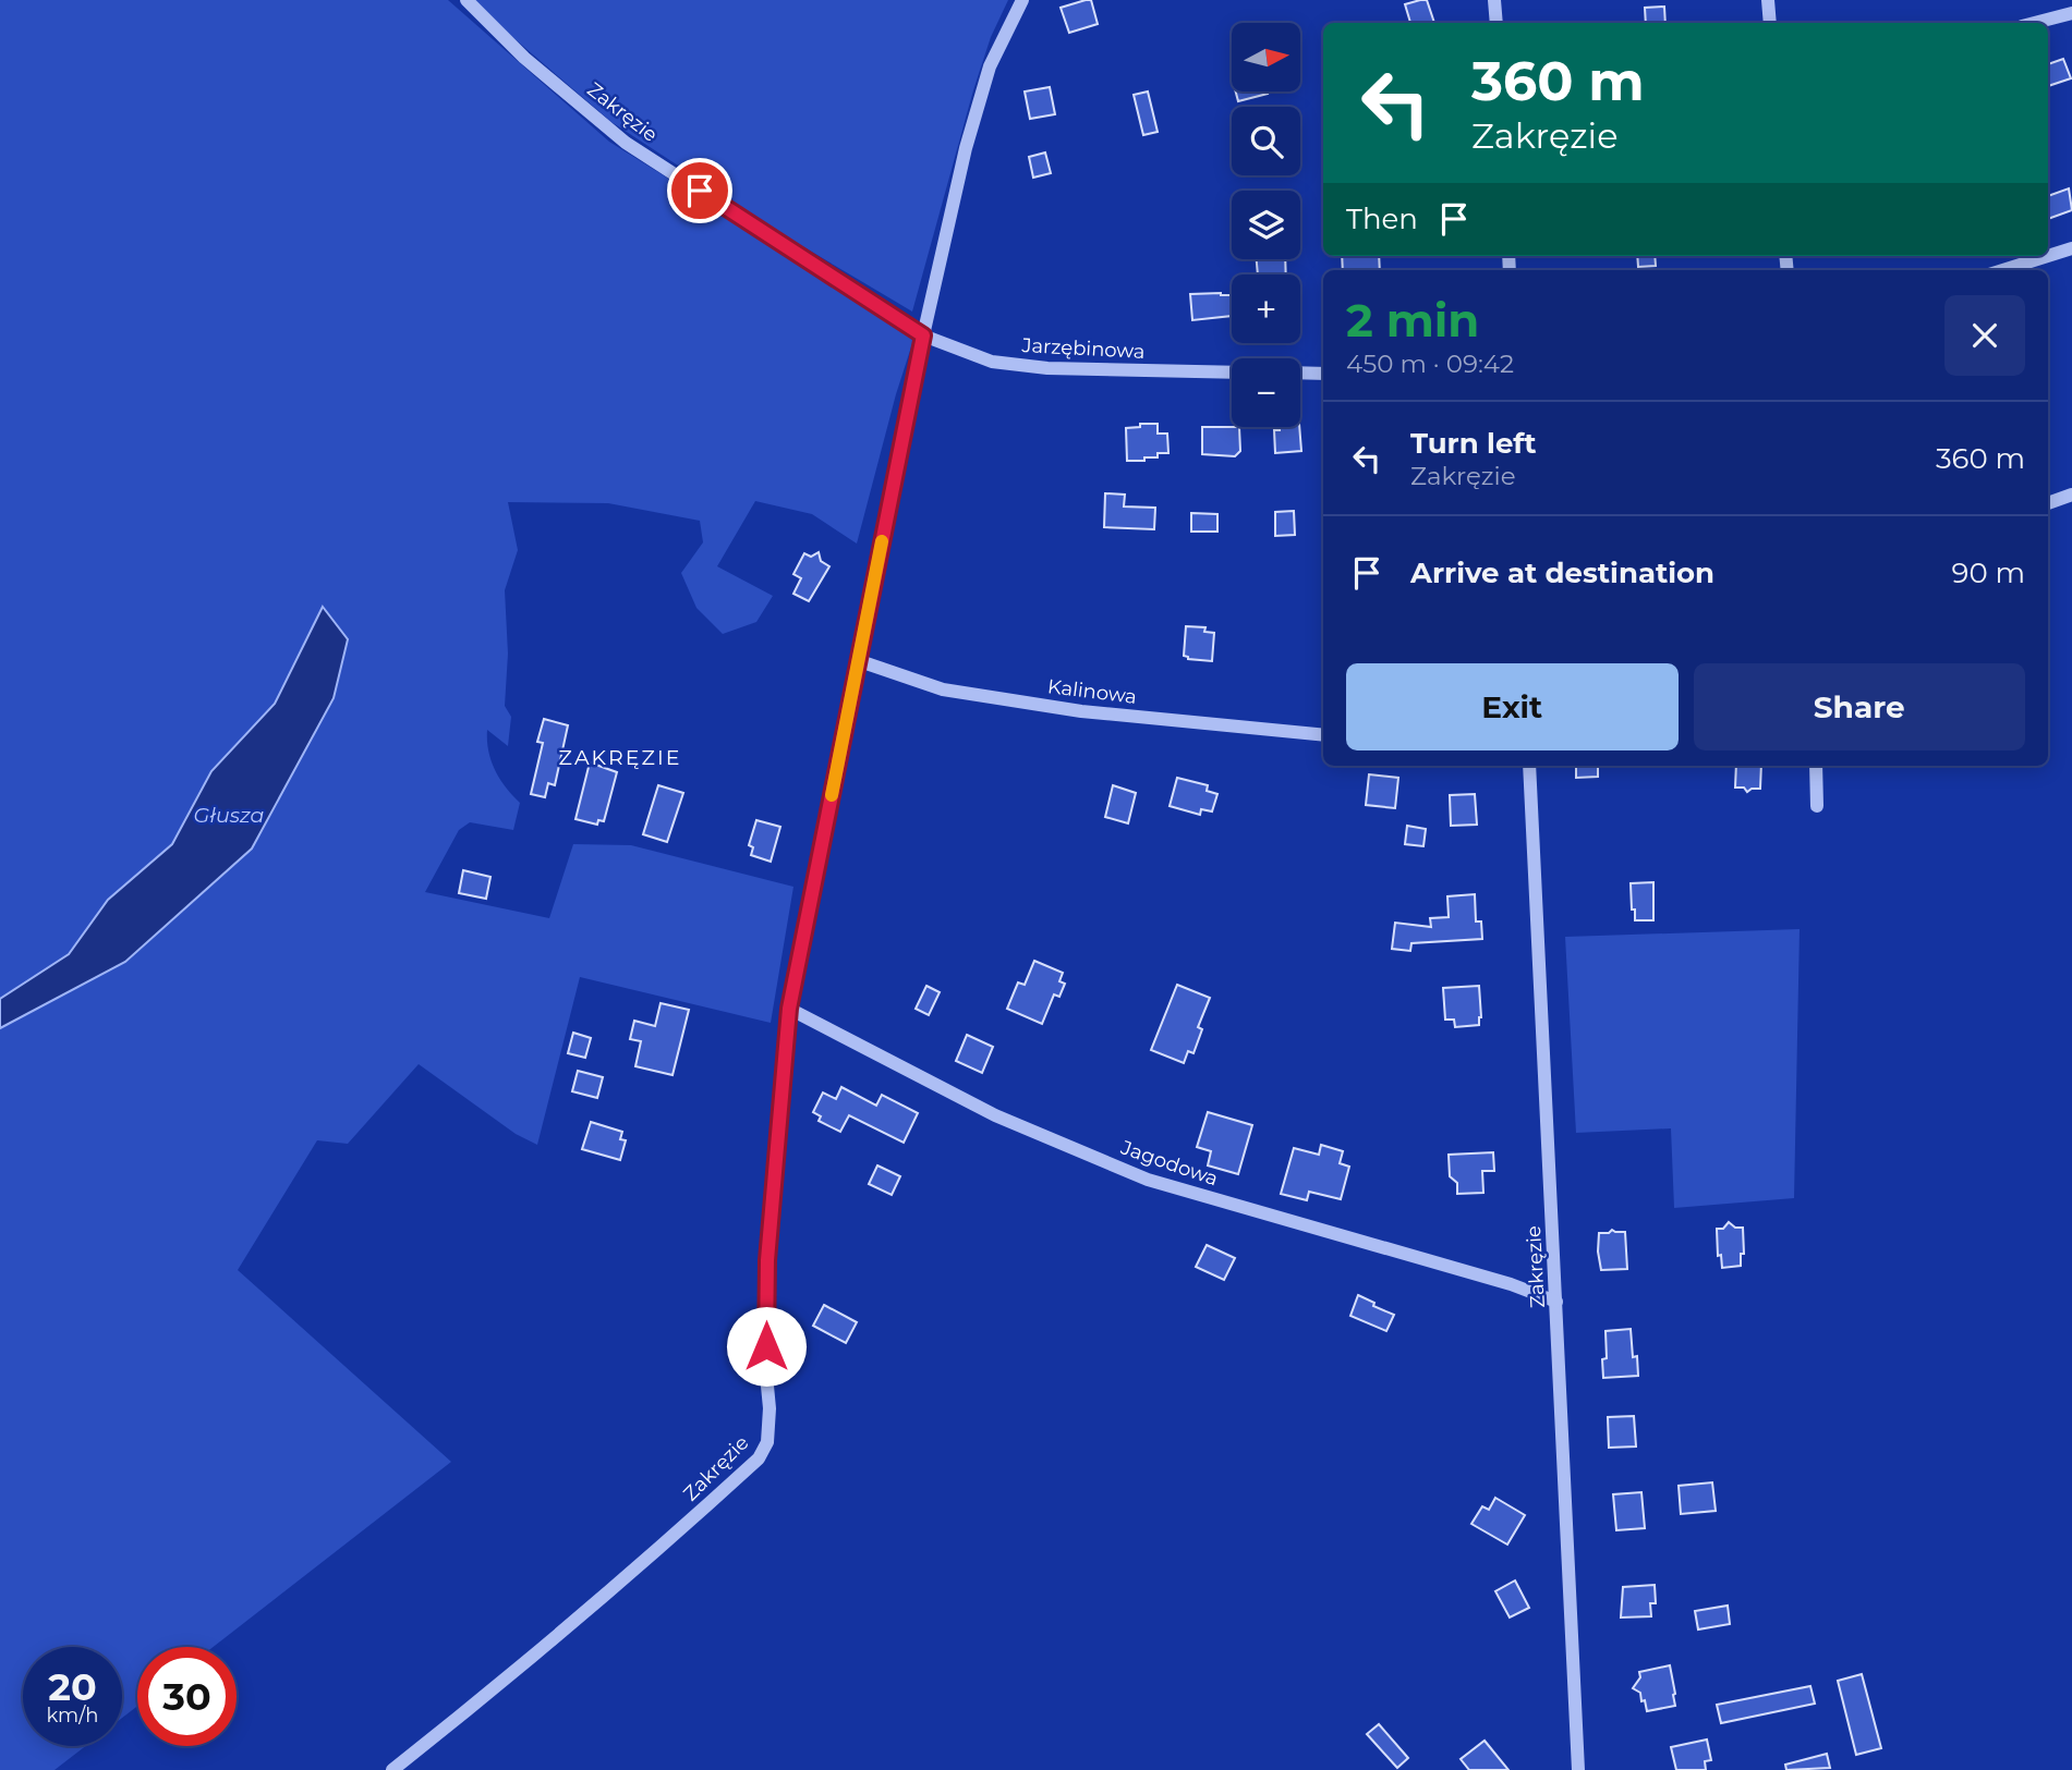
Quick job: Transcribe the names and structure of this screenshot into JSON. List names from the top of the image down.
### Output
{
  "streets": {
    "street": [
      "Zakręzie",
      "Jarzębinowa",
      "Kalinowa",
      "Jagodowa"
    ]
  },
  "crossings": [
    ["Zakręzie", "Jarzębinowa"],
    ["Zakręzie", "Kalinowa"],
    ["Zakręzie", "Jagodowa"]
  ],
  "districts": ["ZAKRĘZIE"],
  "water": ["Głusza"],
  "north": "right",
  "page": {
    "map_buttons": ["+", "−"],
    "turn": ["360 m", "Zakręzie"],
    "then": "Then",
    "heading": ["2 min", "450 m · 09:42"],
    "list": [
      {
        "name": "Turn left",
        "note": "Zakręzie",
        "value": "360 m"
      },
      {
        "name": "Arrive at destination",
        "value": "90 m"
      }
    ],
    "buttons": ["Exit", "Share"],
    "speed": "20 km/h",
    "limit": "30"
  }
}
